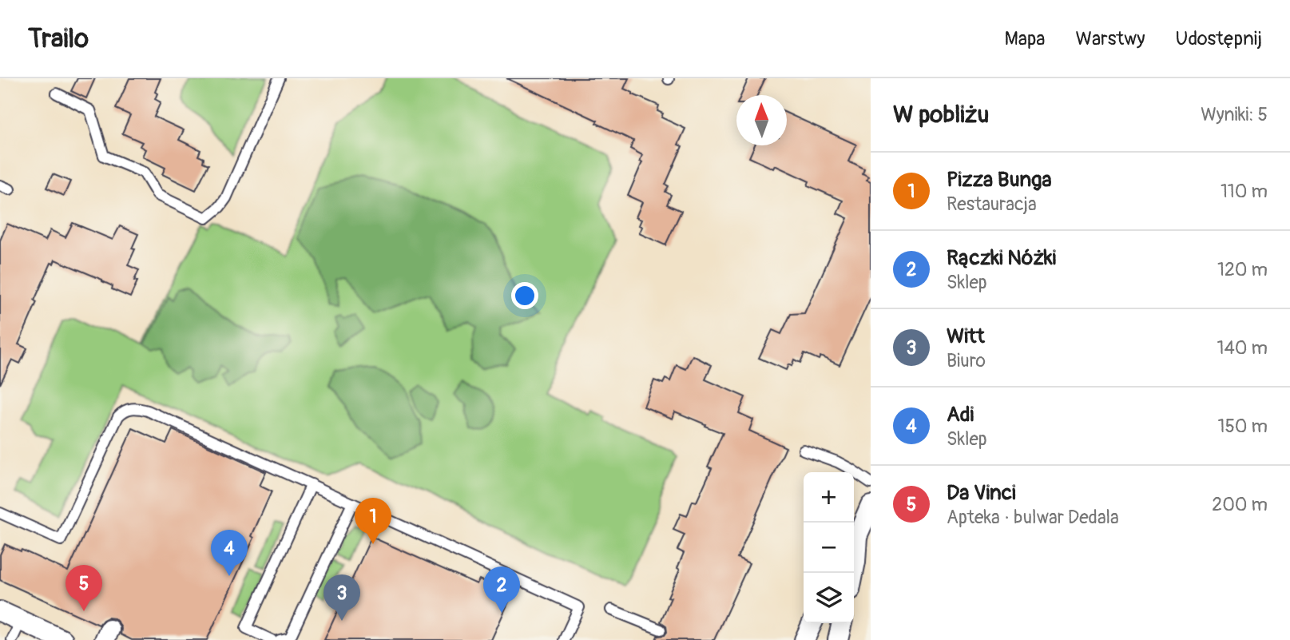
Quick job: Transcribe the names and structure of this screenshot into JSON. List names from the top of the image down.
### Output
{
  "north": "top",
  "page": {
    "header": "Trailo",
    "nav": ["Mapa", "Warstwy", "Udostępnij"],
    "heading": ["W pobliżu", "Wyniki: 5"],
    "list": [
      {
        "mark": "1",
        "name": "Pizza Bunga",
        "note": "Restauracja",
        "value": "110 m"
      },
      {
        "mark": "2",
        "name": "Rączki Nóżki",
        "note": "Sklep",
        "value": "120 m"
      },
      {
        "mark": "3",
        "name": "Witt",
        "note": "Biuro",
        "value": "140 m"
      },
      {
        "mark": "4",
        "name": "Adi",
        "note": "Sklep",
        "value": "150 m"
      },
      {
        "mark": "5",
        "name": "Da Vinci",
        "note": "Apteka · bulwar Dedala",
        "value": "200 m"
      }
    ],
    "map_buttons": ["+", "−"],
    "pins": [
      "1",
      "4",
      "5",
      "2",
      "3"
    ]
  }
}
